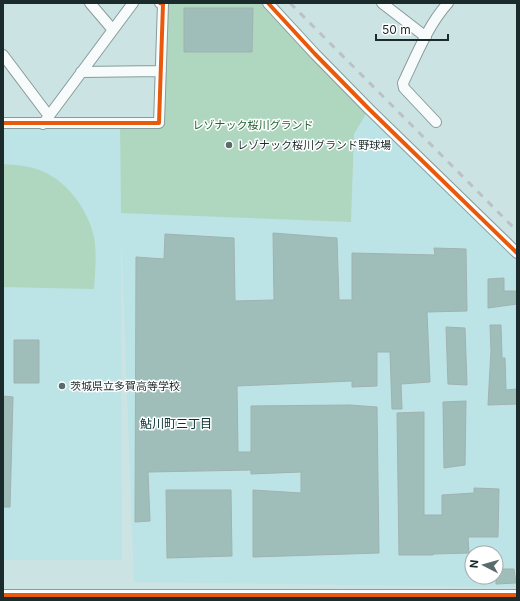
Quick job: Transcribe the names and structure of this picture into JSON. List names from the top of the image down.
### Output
{
  "districts": ["鮎川町三丁目"],
  "parks": ["レゾナック桜川グランド"],
  "places": ["レゾナック桜川グランド野球場", "茨城県立多賀高等学校"],
  "scale_bar": "50 m",
  "north": "left"
}
